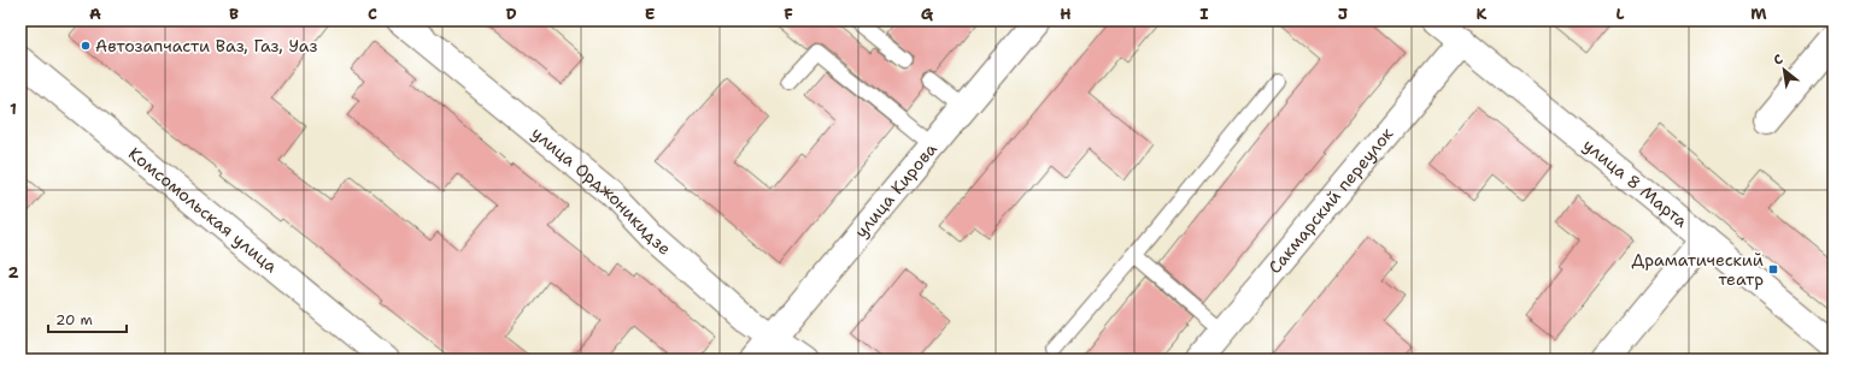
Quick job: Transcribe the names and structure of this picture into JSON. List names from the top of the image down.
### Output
{
  "streets": {
    "main road": [
      "улица 8 Марта",
      "улица Кирова",
      "улица Орджоникидзе",
      "Сакмарский переулок",
      "Комсомольская улица"
    ]
  },
  "crossings": [
    ["улица 8 Марта", "Сакмарский переулок"],
    ["улица Кирова", "улица Орджоникидзе"]
  ],
  "places": {
    "other": ["Автозапчасти Ваз, Газ, Уаз"],
    "transit": ["Драматический театр"]
  },
  "scale_bar": "20 m",
  "north": "top left",
  "grid": {
    "columns": [
      "A",
      "B",
      "C",
      "D",
      "E",
      "F",
      "G",
      "H",
      "I",
      "J",
      "K",
      "L",
      "M"
    ],
    "rows": ["1", "2"]
  }
}
